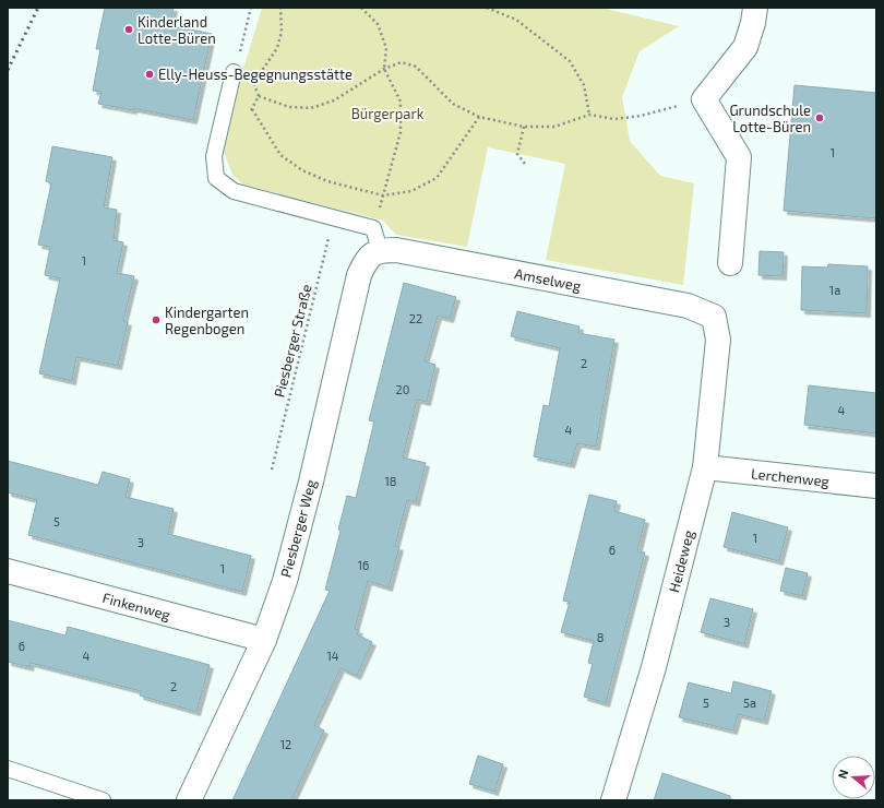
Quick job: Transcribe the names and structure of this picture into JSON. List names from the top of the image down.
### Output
{
  "streets": {
    "street": [
      "Amselweg",
      "Lerchenweg",
      "Piesberger Weg",
      "Heideweg",
      "Finkenweg"
    ],
    "path": ["Piesberger Straße"]
  },
  "crossings": [
    ["Amselweg", "Piesberger Weg"],
    ["Amselweg", "Heideweg"],
    ["Lerchenweg", "Heideweg"],
    ["Piesberger Weg", "Finkenweg"]
  ],
  "parks": ["Bürgerpark"],
  "places": [
    "Kinderland Lotte-Büren",
    "Elly-Heuss-Begegnungsstätte",
    "Grundschule Lotte-Büren",
    "Kindergarten Regenbogen"
  ],
  "house_numbers": [
    "1",
    "1",
    "1a",
    "22",
    "2",
    "20",
    "4",
    "4",
    "18",
    "5",
    "1",
    "3",
    "6",
    "16",
    "1",
    "3",
    "8",
    "6",
    "4",
    "14",
    "2",
    "5",
    "5a",
    "12"
  ],
  "north": "left"
}
